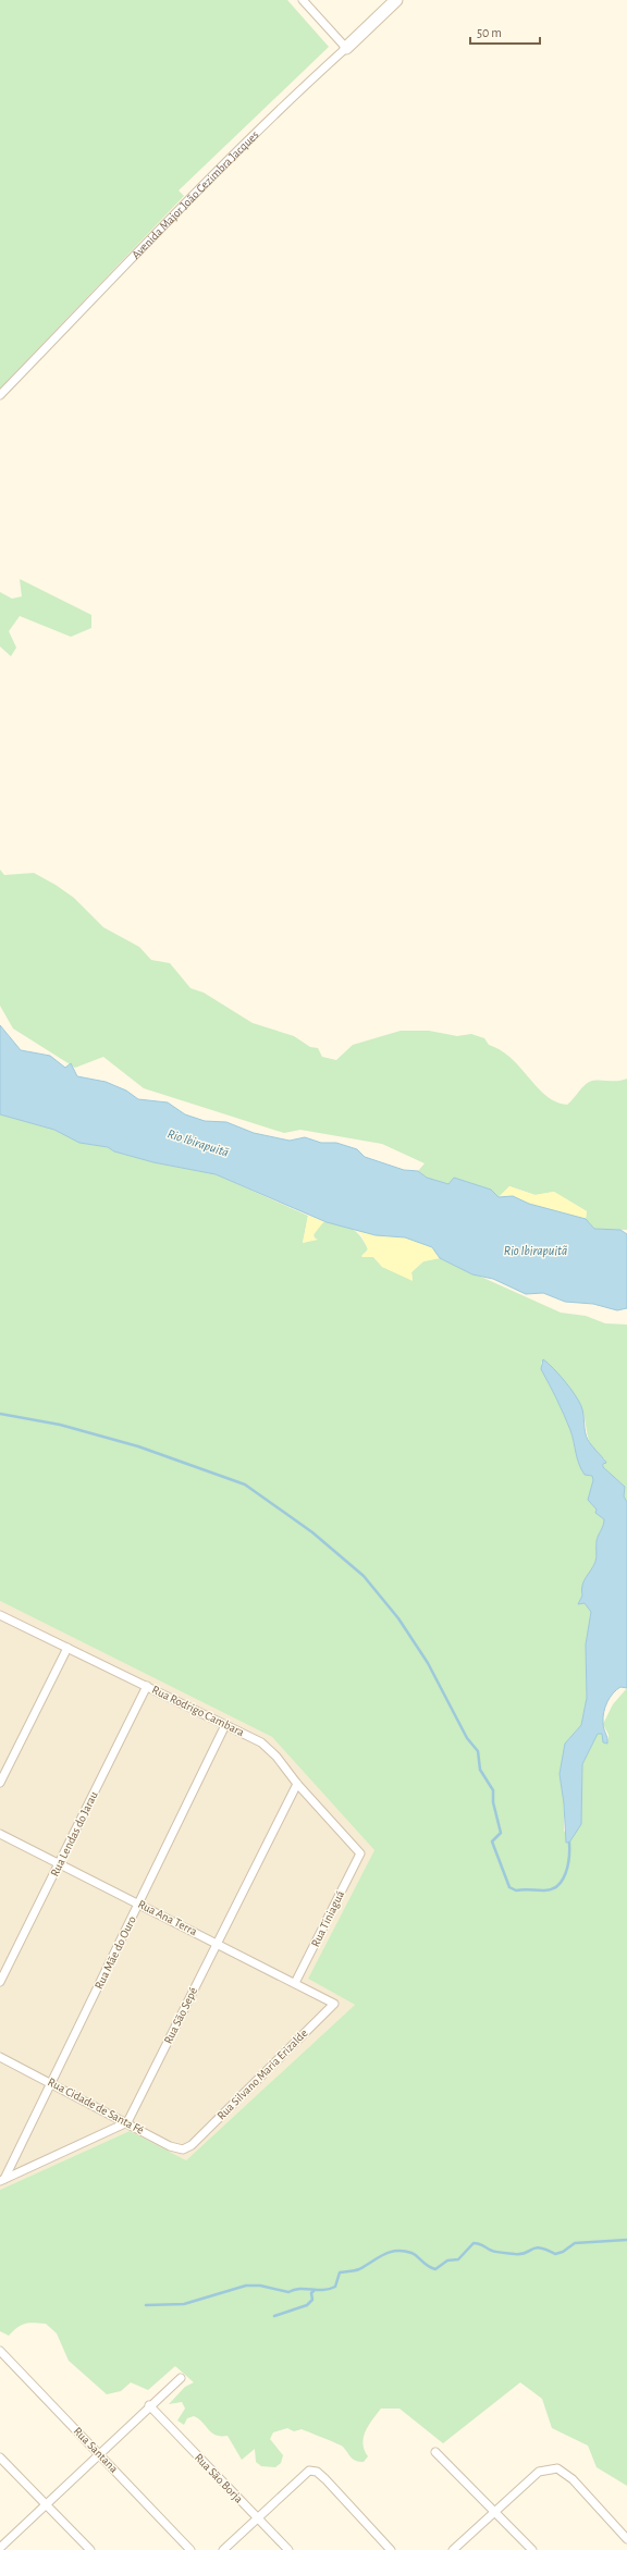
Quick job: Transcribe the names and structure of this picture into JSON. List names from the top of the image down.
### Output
{
  "streets": {
    "street": [
      "Avenida Major João Cezimbra Jacques",
      "Rua Rodrigo Cambara",
      "Rua Lendas do Jarau",
      "Rua Ana Terra",
      "Rua Tiniaguá",
      "Rua Mãe do Ouro",
      "Rua São Sepé",
      "Rua Silvano Maria Erizalde",
      "Rua Cidade de Santa Fé",
      "Rua Santana",
      "Rua São Borja"
    ]
  },
  "crossings": [
    ["Rua Rodrigo Cambara", "Rua Lendas do Jarau"],
    ["Rua Rodrigo Cambara", "Rua Tiniaguá"],
    ["Rua Rodrigo Cambara", "Rua Mãe do Ouro"],
    ["Rua Rodrigo Cambara", "Rua São Sepé"],
    ["Rua Lendas do Jarau", "Rua Ana Terra"],
    ["Rua Ana Terra", "Rua Tiniaguá"],
    ["Rua Ana Terra", "Rua Mãe do Ouro"],
    ["Rua Ana Terra", "Rua São Sepé"],
    ["Rua Ana Terra", "Rua Silvano Maria Erizalde"],
    ["Rua Mãe do Ouro", "Rua Cidade de Santa Fé"],
    ["Rua São Sepé", "Rua Cidade de Santa Fé"],
    ["Rua Silvano Maria Erizalde", "Rua Cidade de Santa Fé"]
  ],
  "water": ["Rio Ibirapuitã"],
  "scale_bar": "50 m"
}
